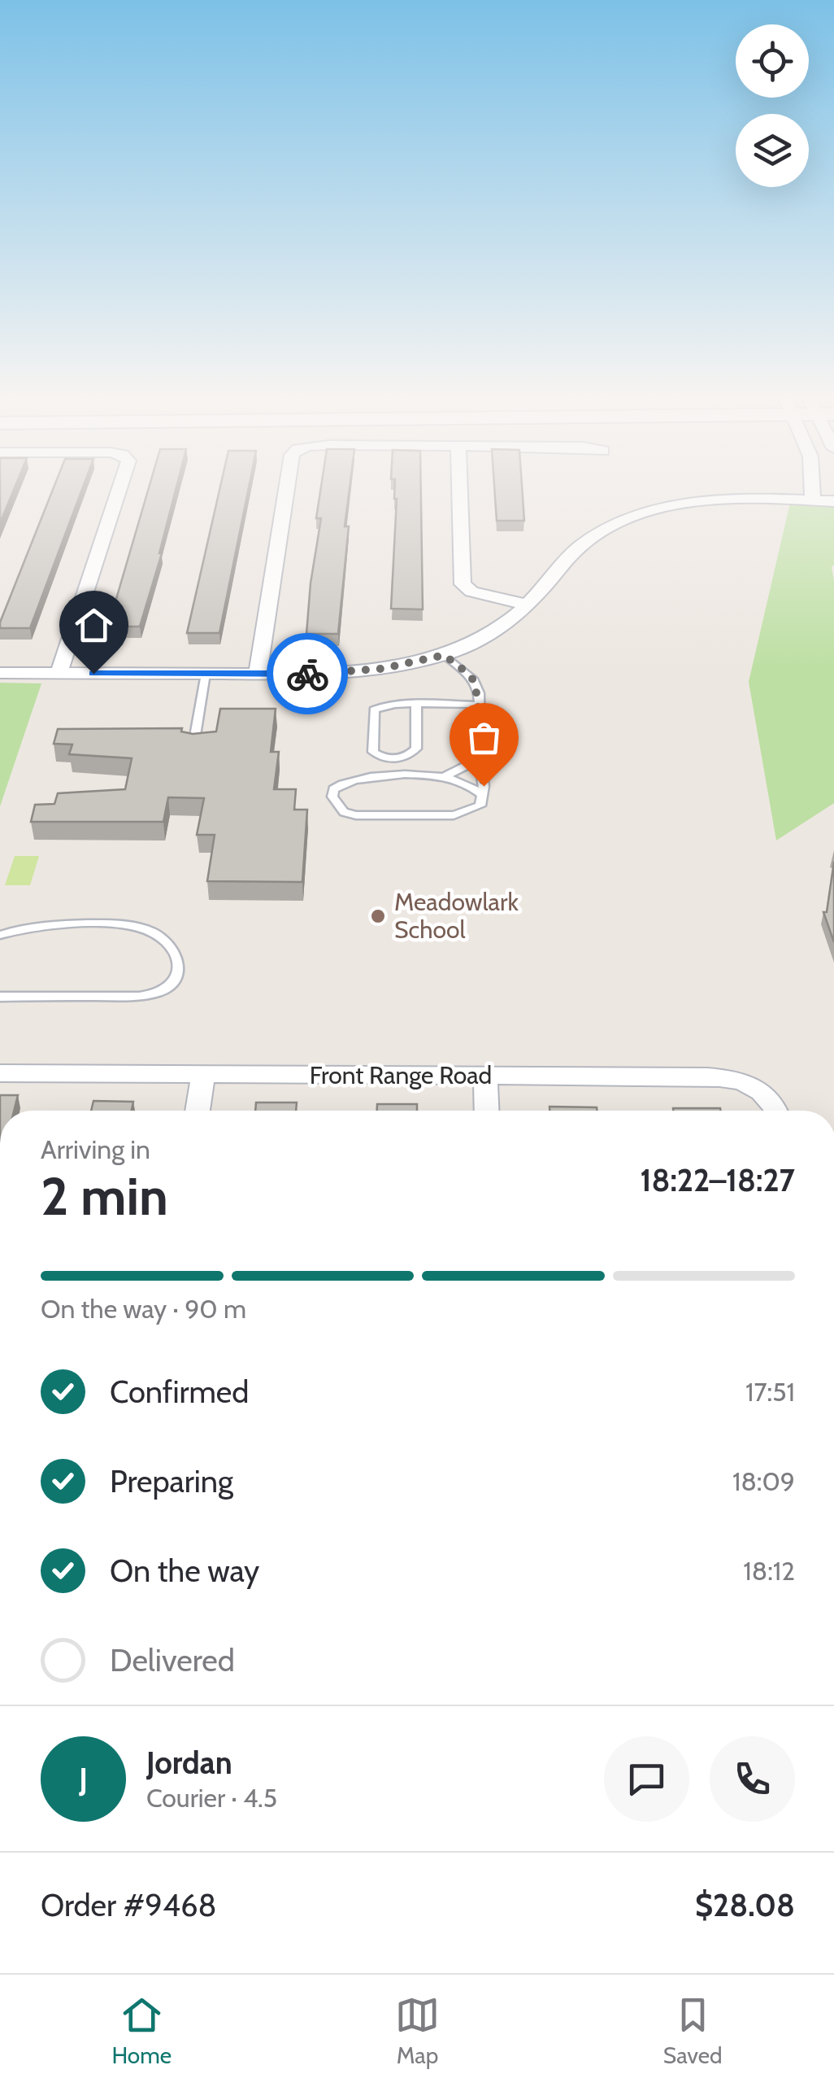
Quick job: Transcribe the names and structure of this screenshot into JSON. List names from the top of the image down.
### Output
{
  "streets": {
    "street": ["Front Range Road"]
  },
  "places": ["Meadowlark School"],
  "page": {
    "heading": ["2 min", "Arriving in", "18:22–18:27"],
    "panel": [
      "Jordan",
      "Courier · 4.5",
      "Order #9468",
      "$28.08"
    ],
    "bar": "On the way · 90 m",
    "list": [
      ["Confirmed", "17:51"],
      ["Preparing", "18:09"],
      ["On the way", "18:12"],
      "Delivered"
    ],
    "round": "J",
    "tabs": ["Home", "Map", "Saved"]
  }
}
